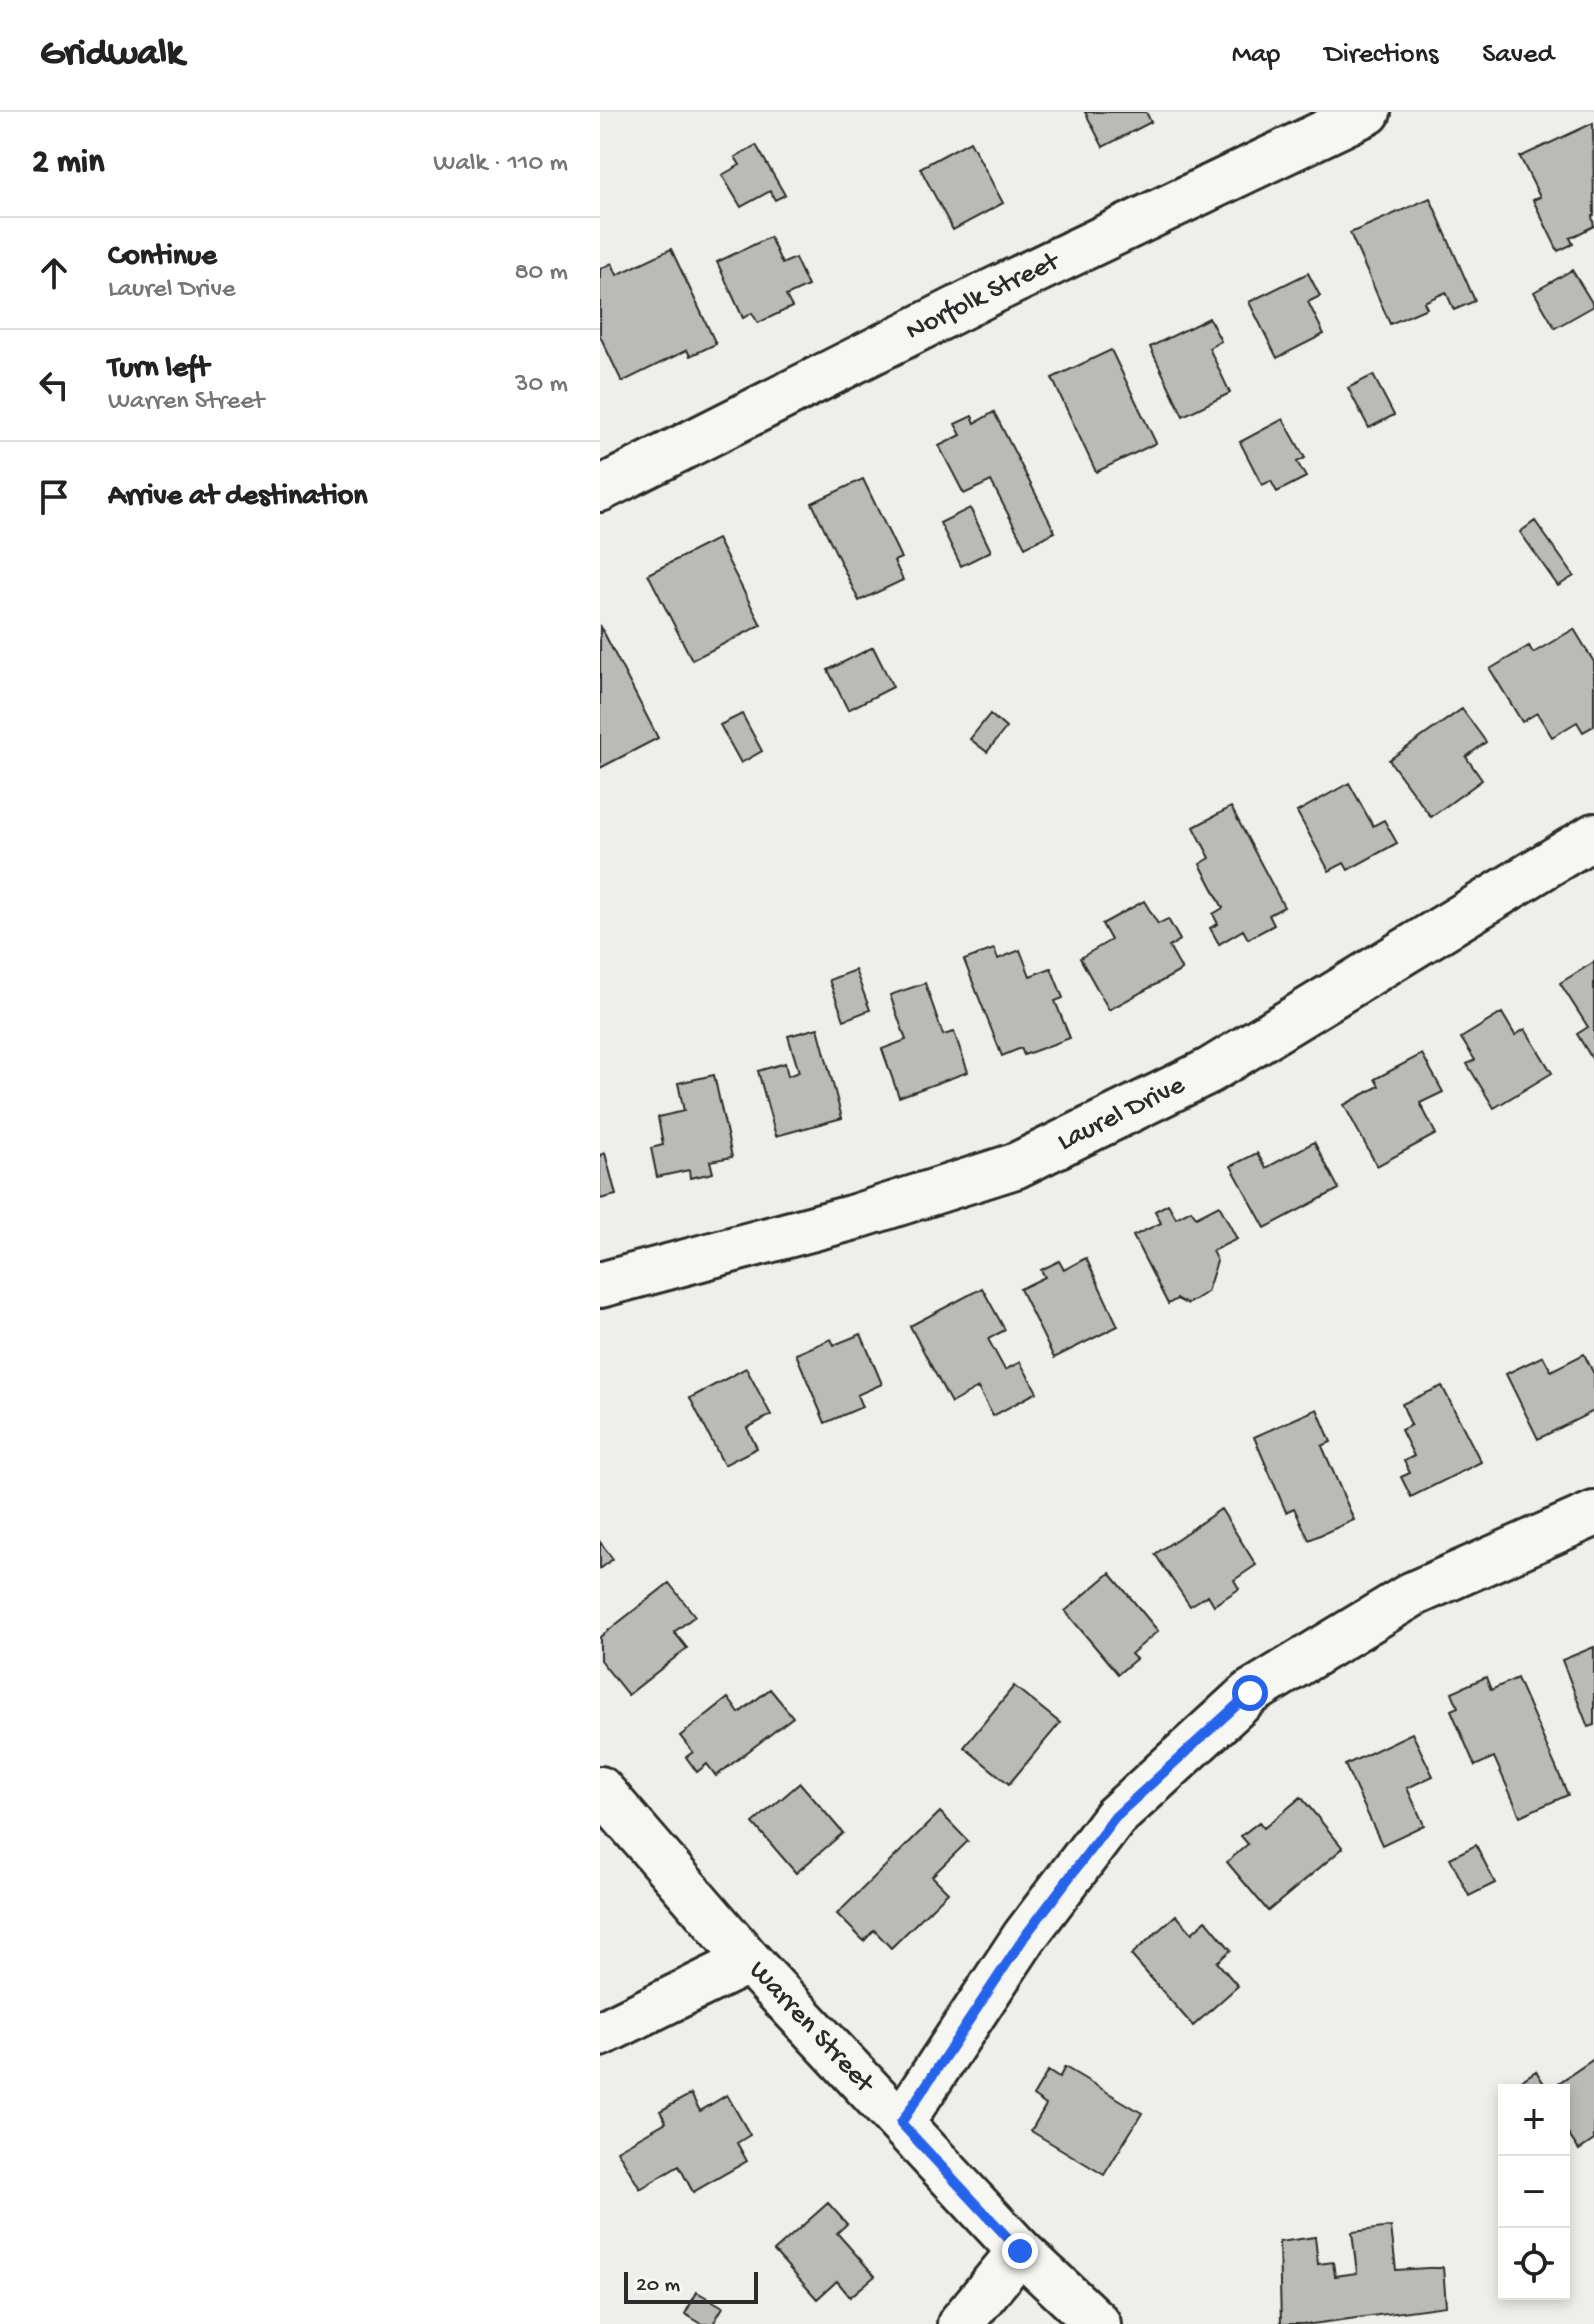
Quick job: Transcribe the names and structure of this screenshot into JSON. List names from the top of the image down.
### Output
{
  "streets": {
    "street": ["Norfolk Street", "Laurel Drive", "Warren Street"]
  },
  "scale_bar": "20 m",
  "page": {
    "header": "Gridwalk",
    "nav": ["Map", "Directions", "Saved"],
    "heading": ["2 min", "Walk · 110 m"],
    "list": [
      ["Continue", "Laurel Drive", "80 m"],
      ["Turn left", "Warren Street", "30 m"],
      "Arrive at destination"
    ],
    "map_buttons": ["+", "−"],
    "scale": "20 m"
  }
}
